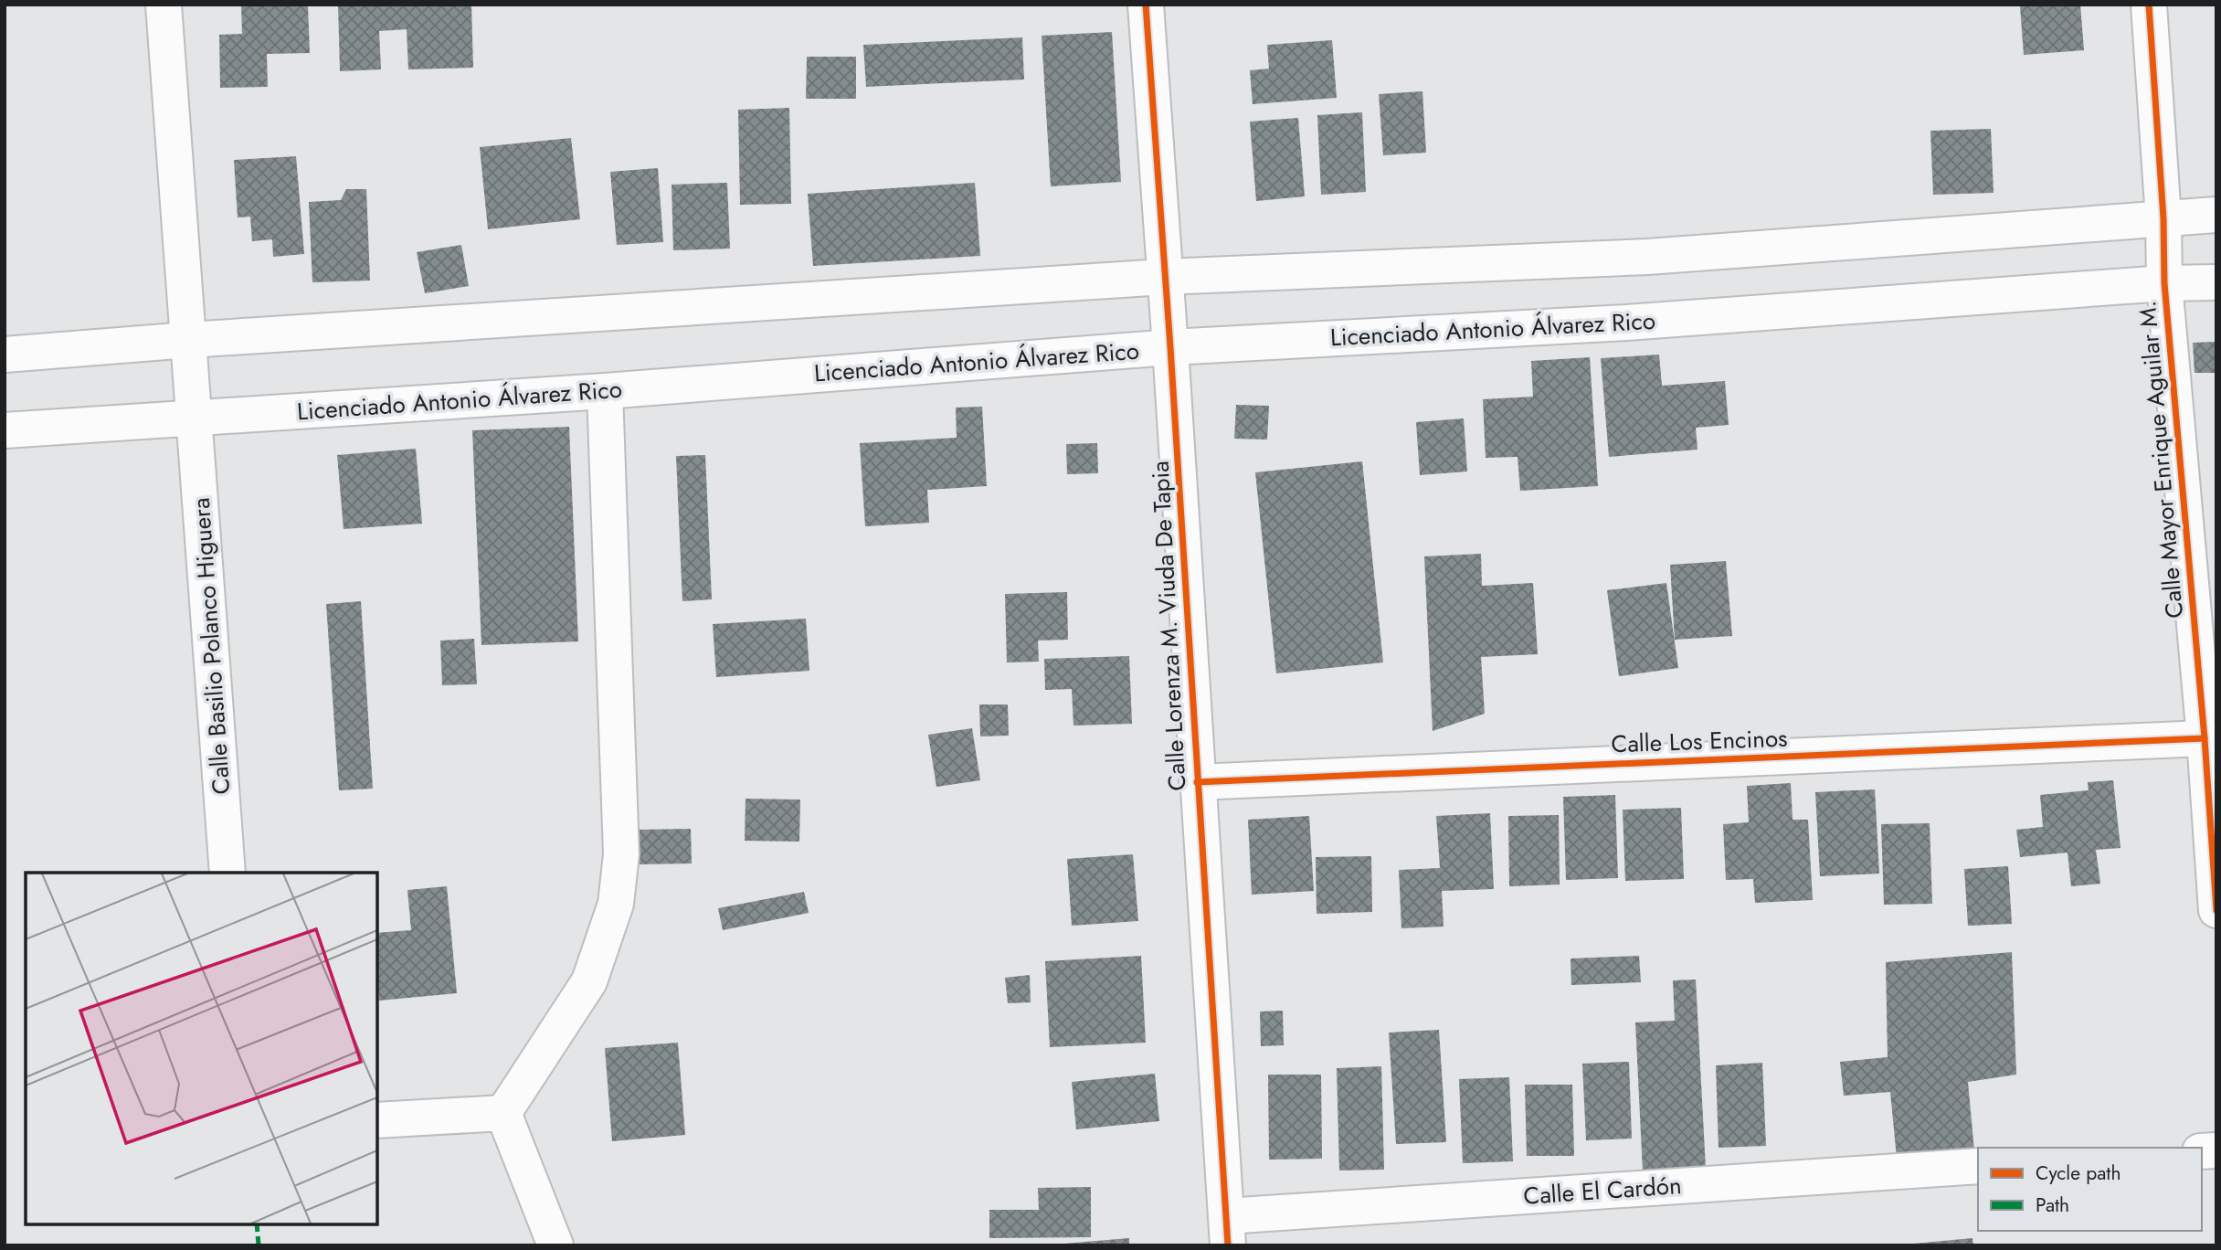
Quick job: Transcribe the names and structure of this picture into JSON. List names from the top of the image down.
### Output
{
  "streets": {
    "street": [
      "Licenciado Antonio Álvarez Rico",
      "Calle Mayor Enrique Aguilar M.",
      "Calle Lorenza M. Viuda De Tapia",
      "Calle Basilio Polanco Higuera",
      "Calle Los Encinos",
      "Calle El Cardón"
    ]
  },
  "crossings": [
    ["Licenciado Antonio Álvarez Rico", "Calle Mayor Enrique Aguilar M."],
    ["Licenciado Antonio Álvarez Rico", "Calle Lorenza M. Viuda De Tapia"],
    ["Licenciado Antonio Álvarez Rico", "Calle Basilio Polanco Higuera"],
    ["Calle Mayor Enrique Aguilar M.", "Calle Los Encinos"],
    ["Calle Lorenza M. Viuda De Tapia", "Calle Los Encinos"],
    ["Calle Lorenza M. Viuda De Tapia", "Calle El Cardón"]
  ],
  "legend": ["Cycle path", "Path"]
}
